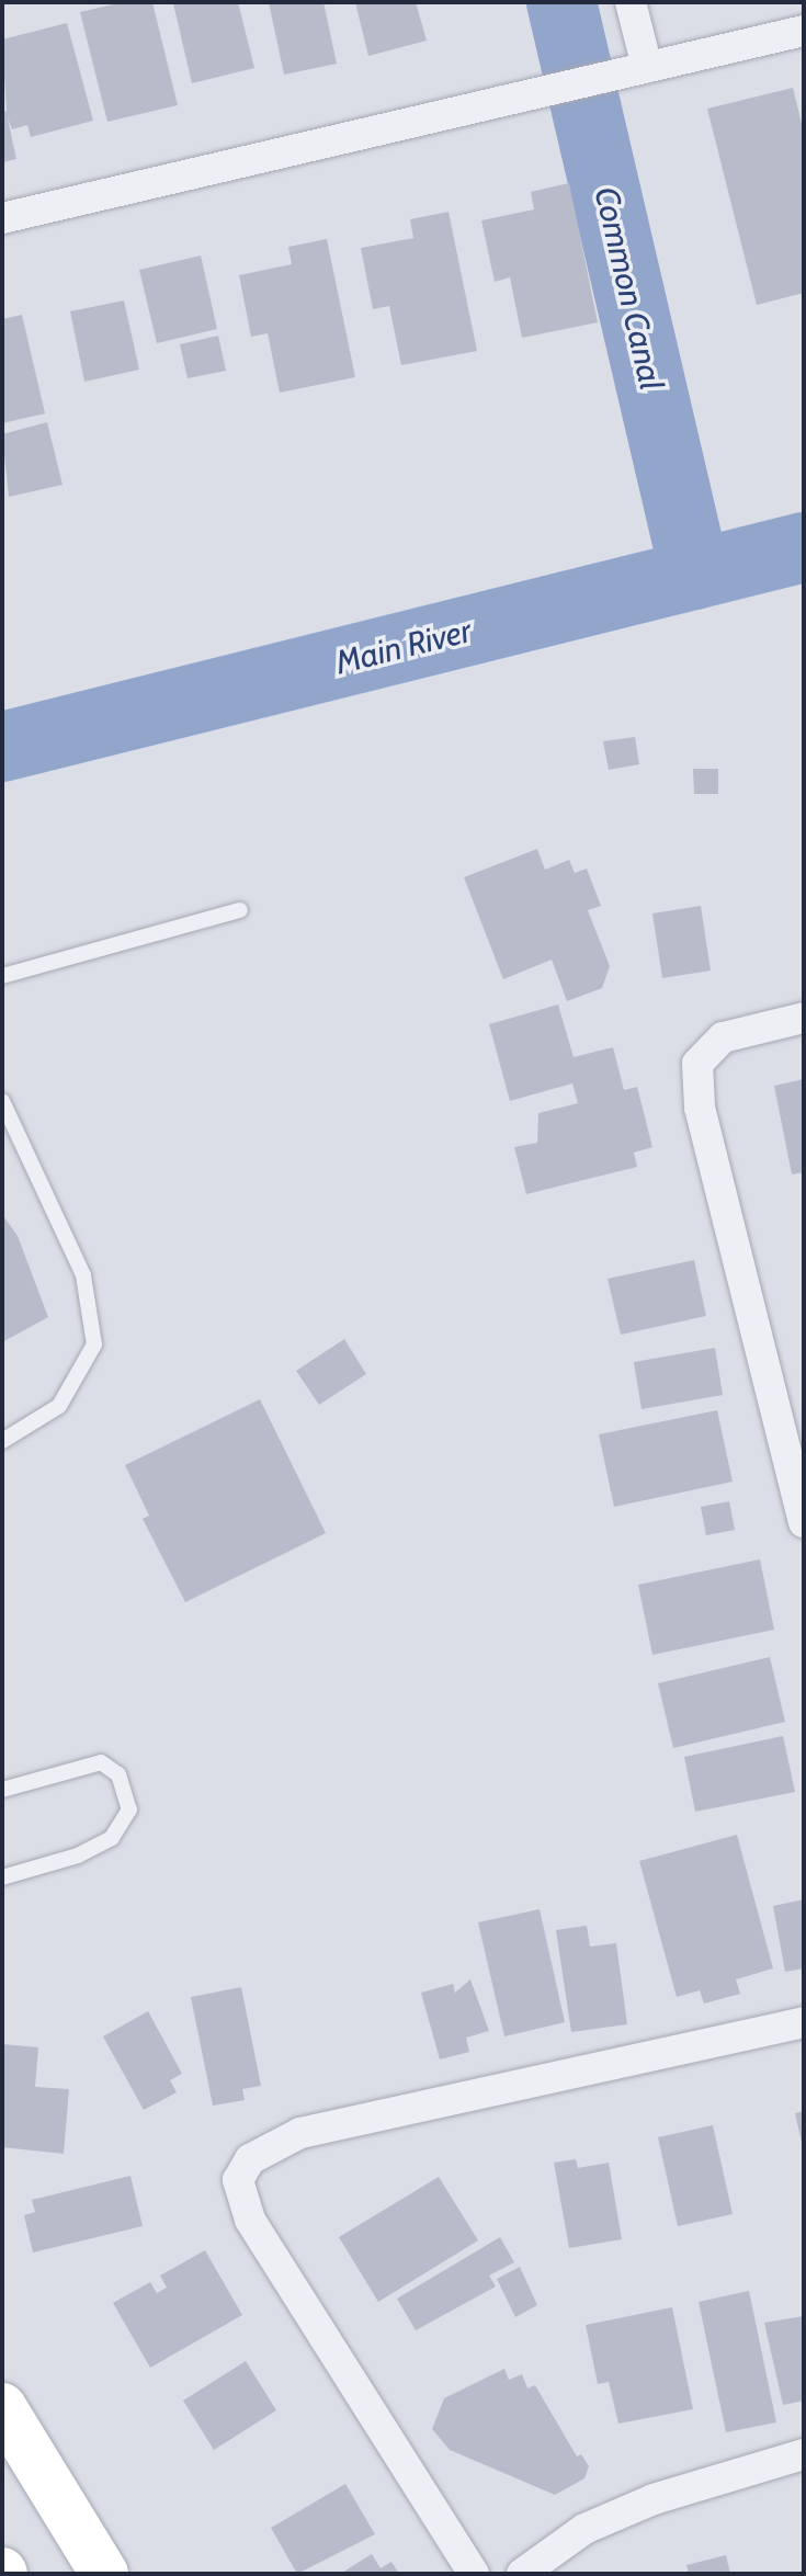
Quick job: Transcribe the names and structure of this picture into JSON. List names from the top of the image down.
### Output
{
  "water": ["Common Canal", "Main River"]
}
